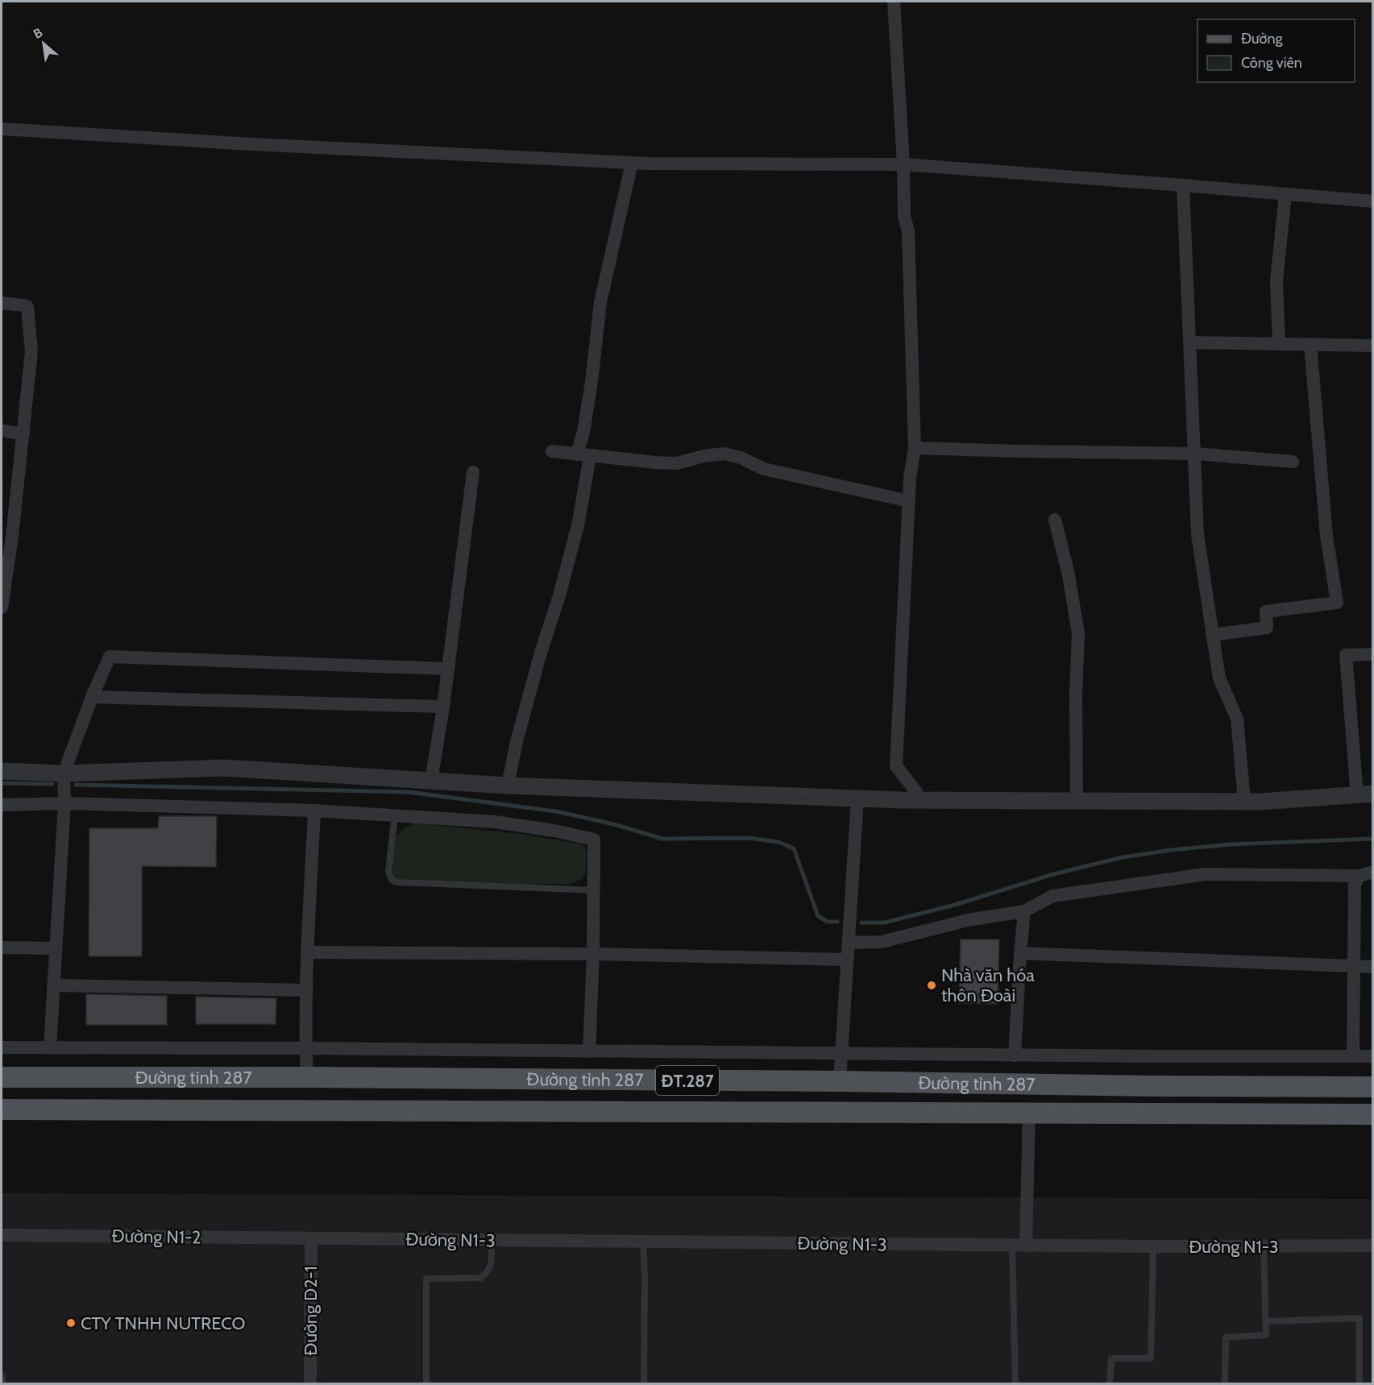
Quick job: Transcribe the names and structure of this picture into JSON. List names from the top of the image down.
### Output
{
  "streets": {
    "main road": ["Đường tỉnh 287", "ĐT.287"],
    "street": ["Đường N1-2", "Đường N1-3", "Đường D2-1"]
  },
  "crossings": [
    ["Đường N1-2", "Đường N1-3"],
    ["Đường N1-2", "Đường D2-1"],
    ["Đường N1-3", "Đường D2-1"]
  ],
  "places": ["Nhà văn hóa thôn Đoài", "CTY TNHH NUTRECO"],
  "legend": ["Đường", "Công viên"],
  "north": "top left"
}
